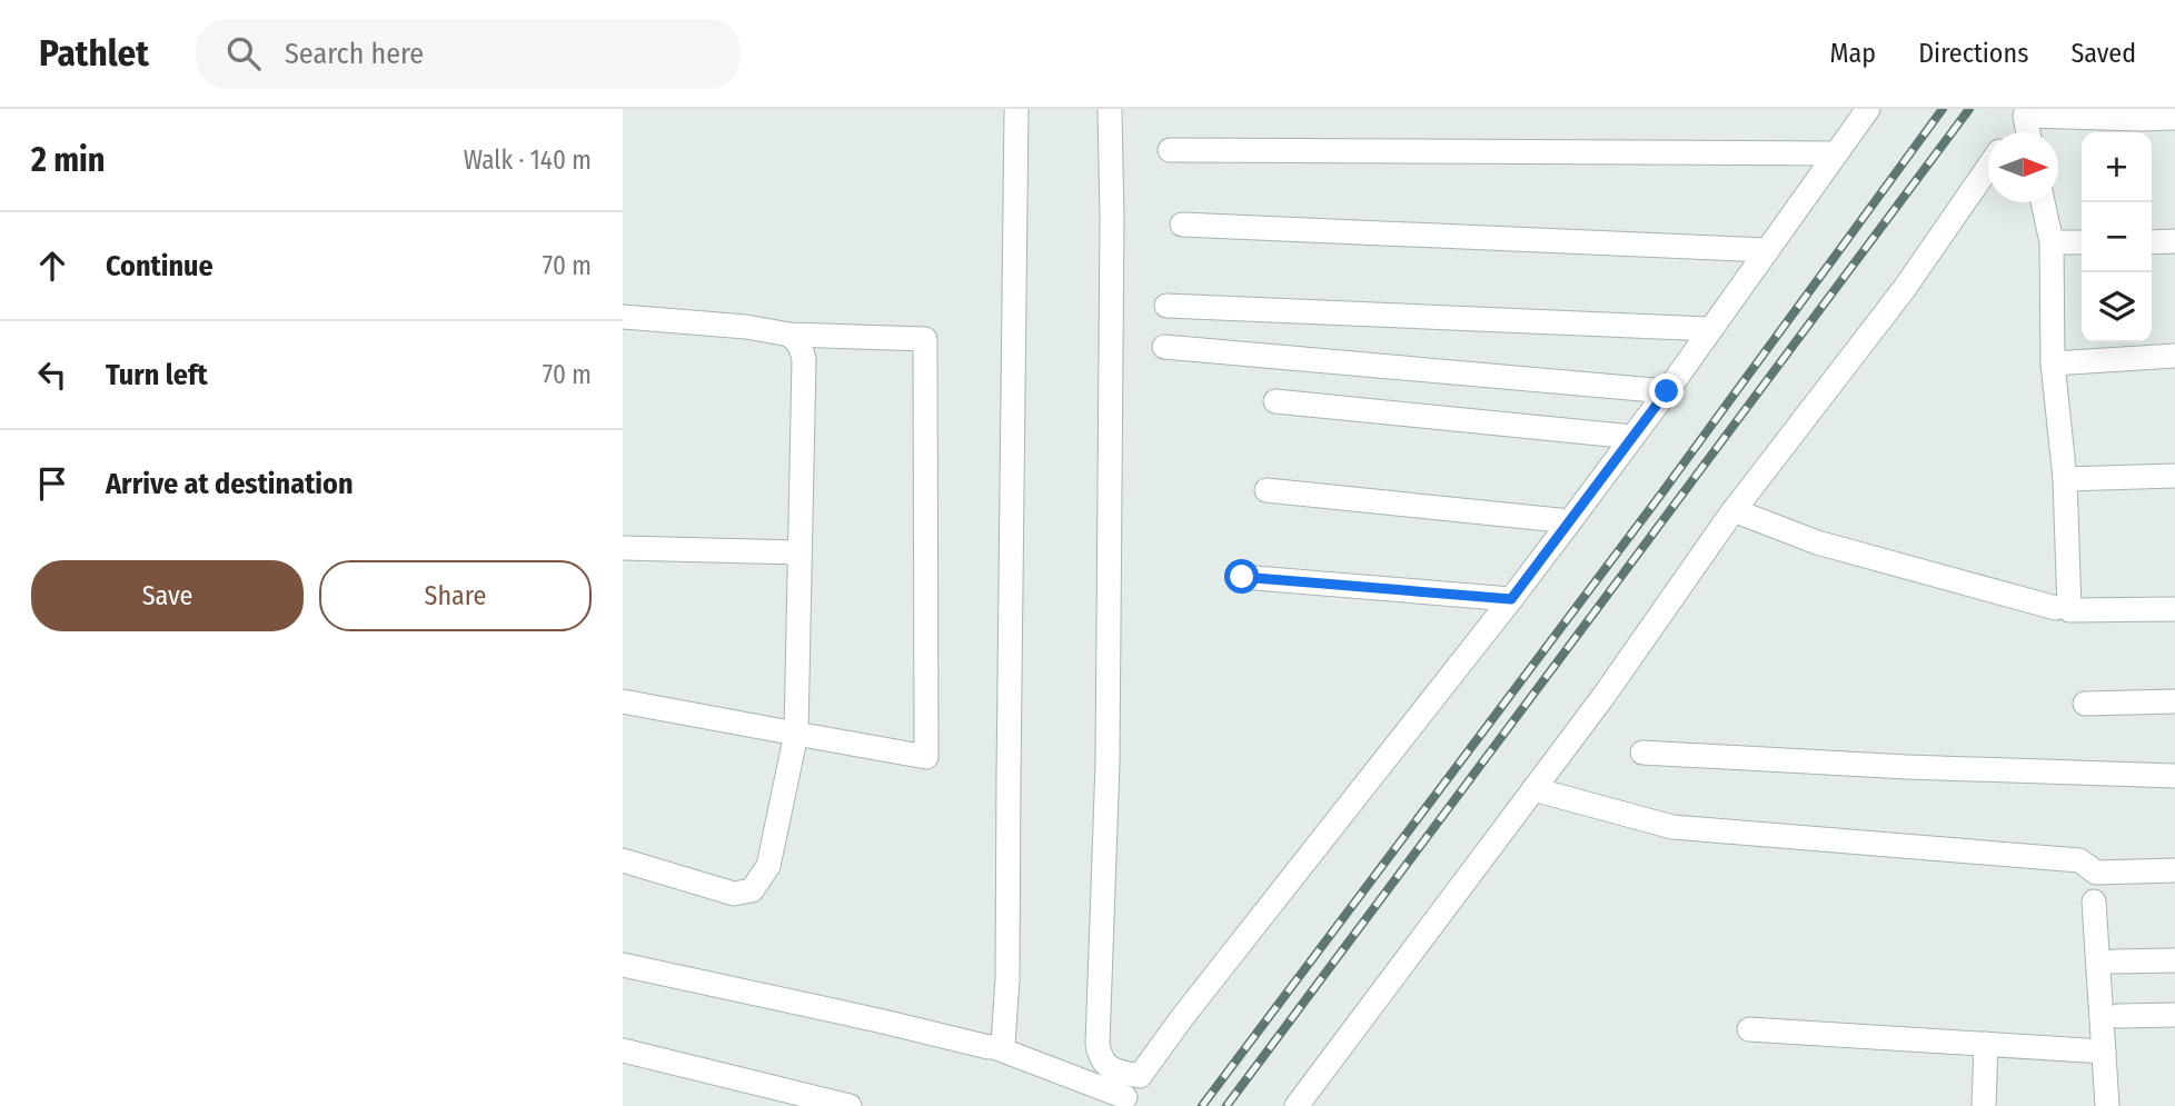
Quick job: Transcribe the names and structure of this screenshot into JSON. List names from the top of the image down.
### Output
{
  "north": "right",
  "page": {
    "header": "Pathlet",
    "search": "Search here",
    "nav": ["Map", "Directions", "Saved"],
    "heading": ["2 min", "Walk · 140 m"],
    "map_buttons": ["+", "−"],
    "list": [
      ["Continue", "70 m"],
      ["Turn left", "70 m"],
      "Arrive at destination"
    ],
    "buttons": ["Save", "Share"]
  }
}
